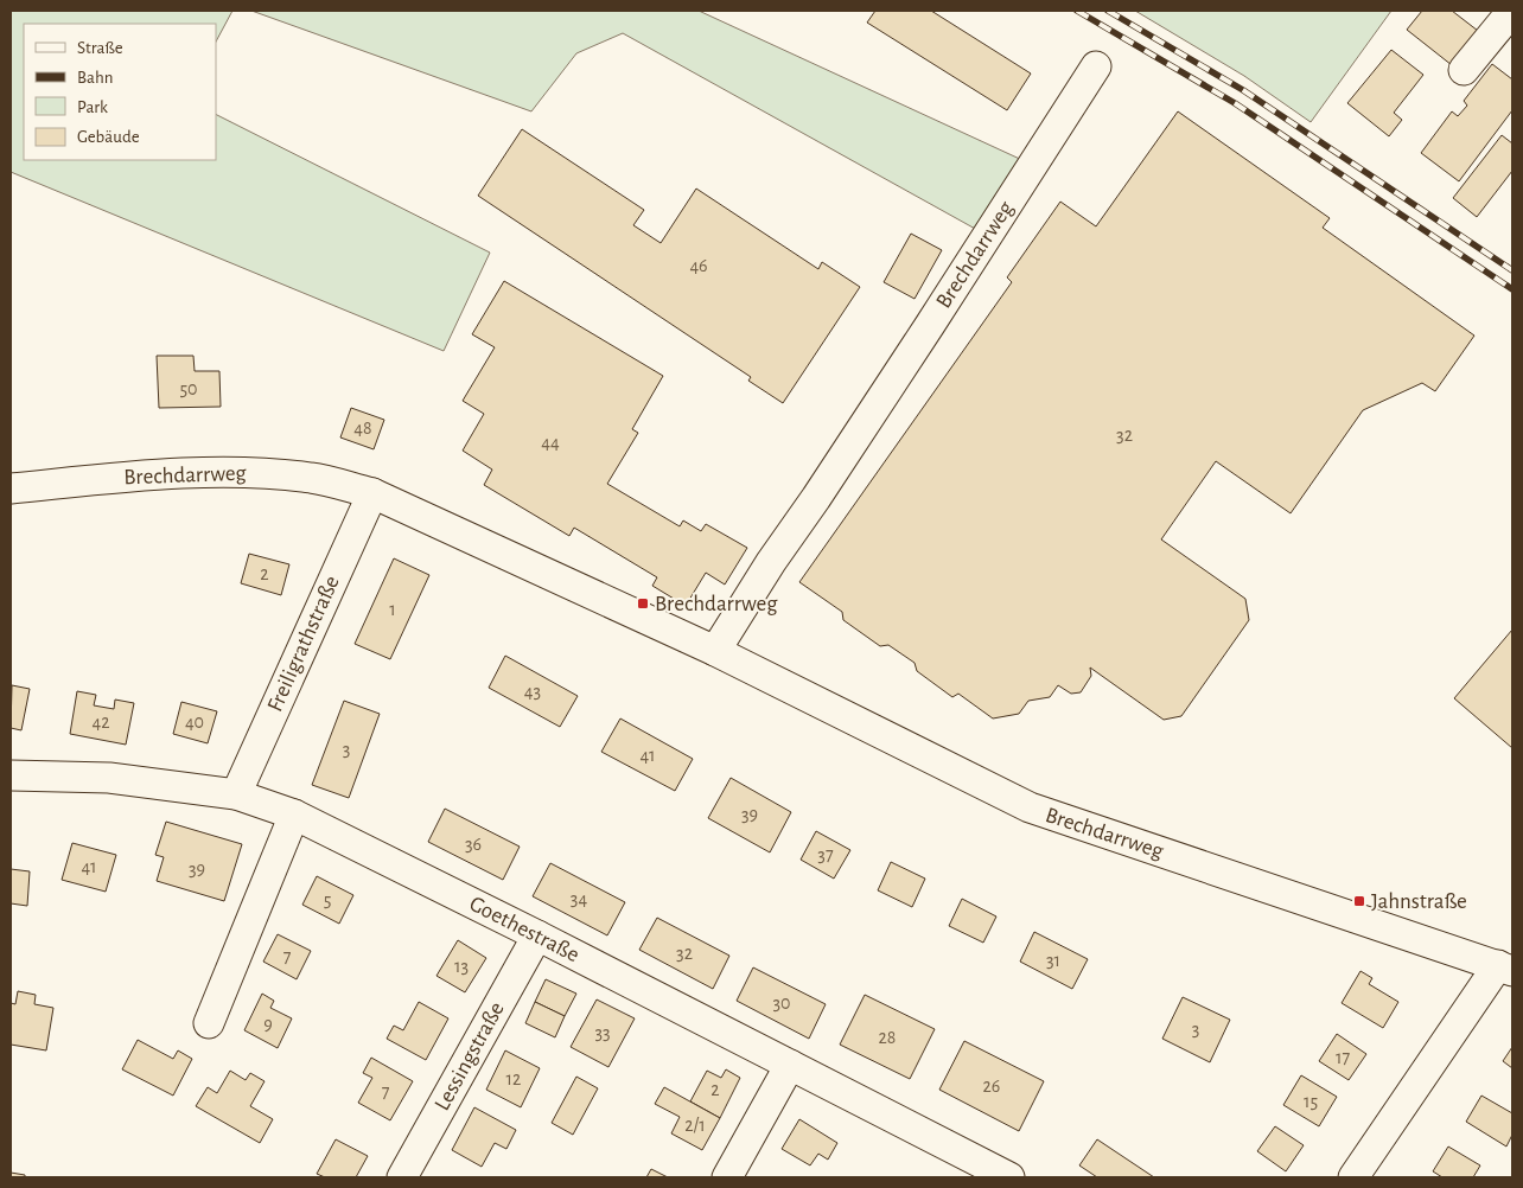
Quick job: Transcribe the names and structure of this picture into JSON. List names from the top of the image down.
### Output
{
  "streets": {
    "street": [
      "Brechdarrweg",
      "Freiligrathstraße",
      "Goethestraße",
      "Lessingstraße"
    ]
  },
  "crossings": [
    ["Brechdarrweg", "Freiligrathstraße"],
    ["Freiligrathstraße", "Goethestraße"],
    ["Goethestraße", "Lessingstraße"]
  ],
  "places": {
    "transit": ["Brechdarrweg", "Jahnstraße"]
  },
  "house_numbers": [
    "46",
    "50",
    "48",
    "32",
    "44",
    "2",
    "1",
    "43",
    "42",
    "40",
    "3",
    "41",
    "39",
    "36",
    "37",
    "41",
    "39",
    "34",
    "5",
    "32",
    "7",
    "31",
    "13",
    "30",
    "9",
    "3",
    "33",
    "28",
    "17",
    "12",
    "26",
    "2",
    "7",
    "15",
    "2/1"
  ],
  "legend": [
    "Straße",
    "Bahn",
    "Park",
    "Gebäude"
  ]
}
